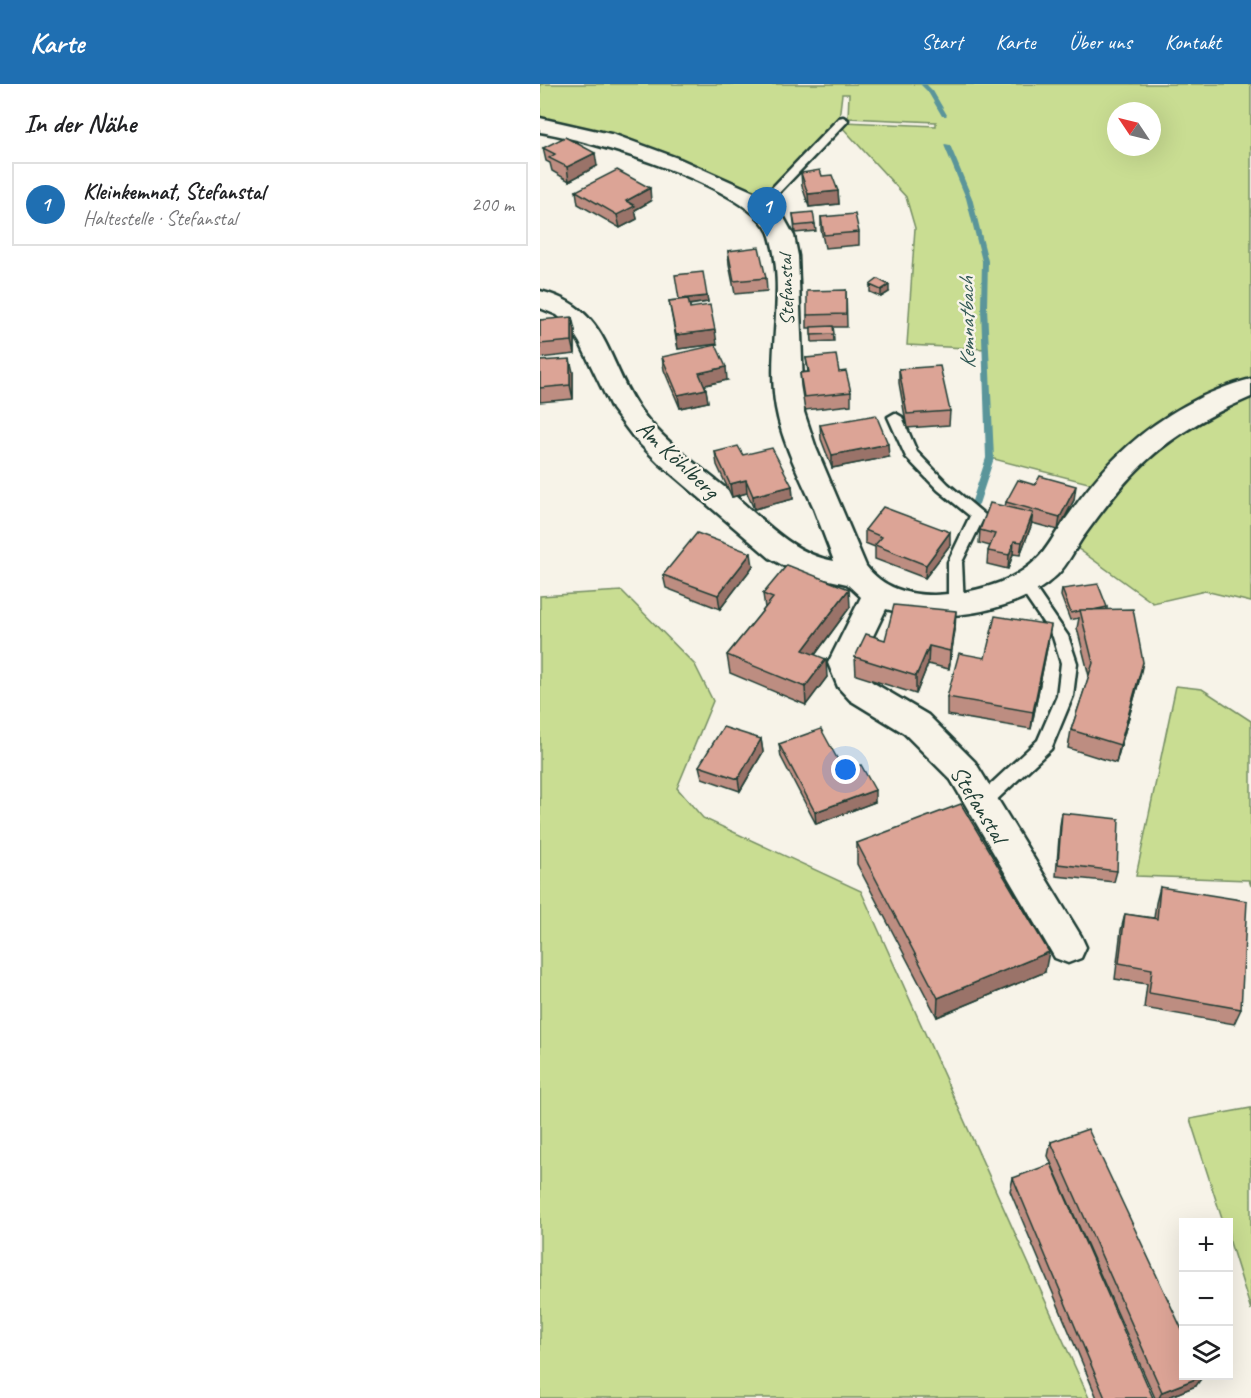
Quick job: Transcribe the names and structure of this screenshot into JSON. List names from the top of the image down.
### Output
{
  "streets": {
    "street": ["Stefanstal", "Am Köhlberg"]
  },
  "crossings": [
    ["Stefanstal", "Am Köhlberg"]
  ],
  "water": ["Kemnatbach"],
  "north": "top left",
  "page": {
    "header": "Karte",
    "nav": [
      "Start",
      "Karte",
      "Über uns",
      "Kontakt"
    ],
    "heading": "In der Nähe",
    "list": [
      {
        "mark": "1",
        "name": "Kleinkemnat, Stefanstal",
        "note": "Haltestelle · Stefanstal",
        "value": "200 m"
      }
    ],
    "pins": "1",
    "map_buttons": ["+", "−"]
  }
}
